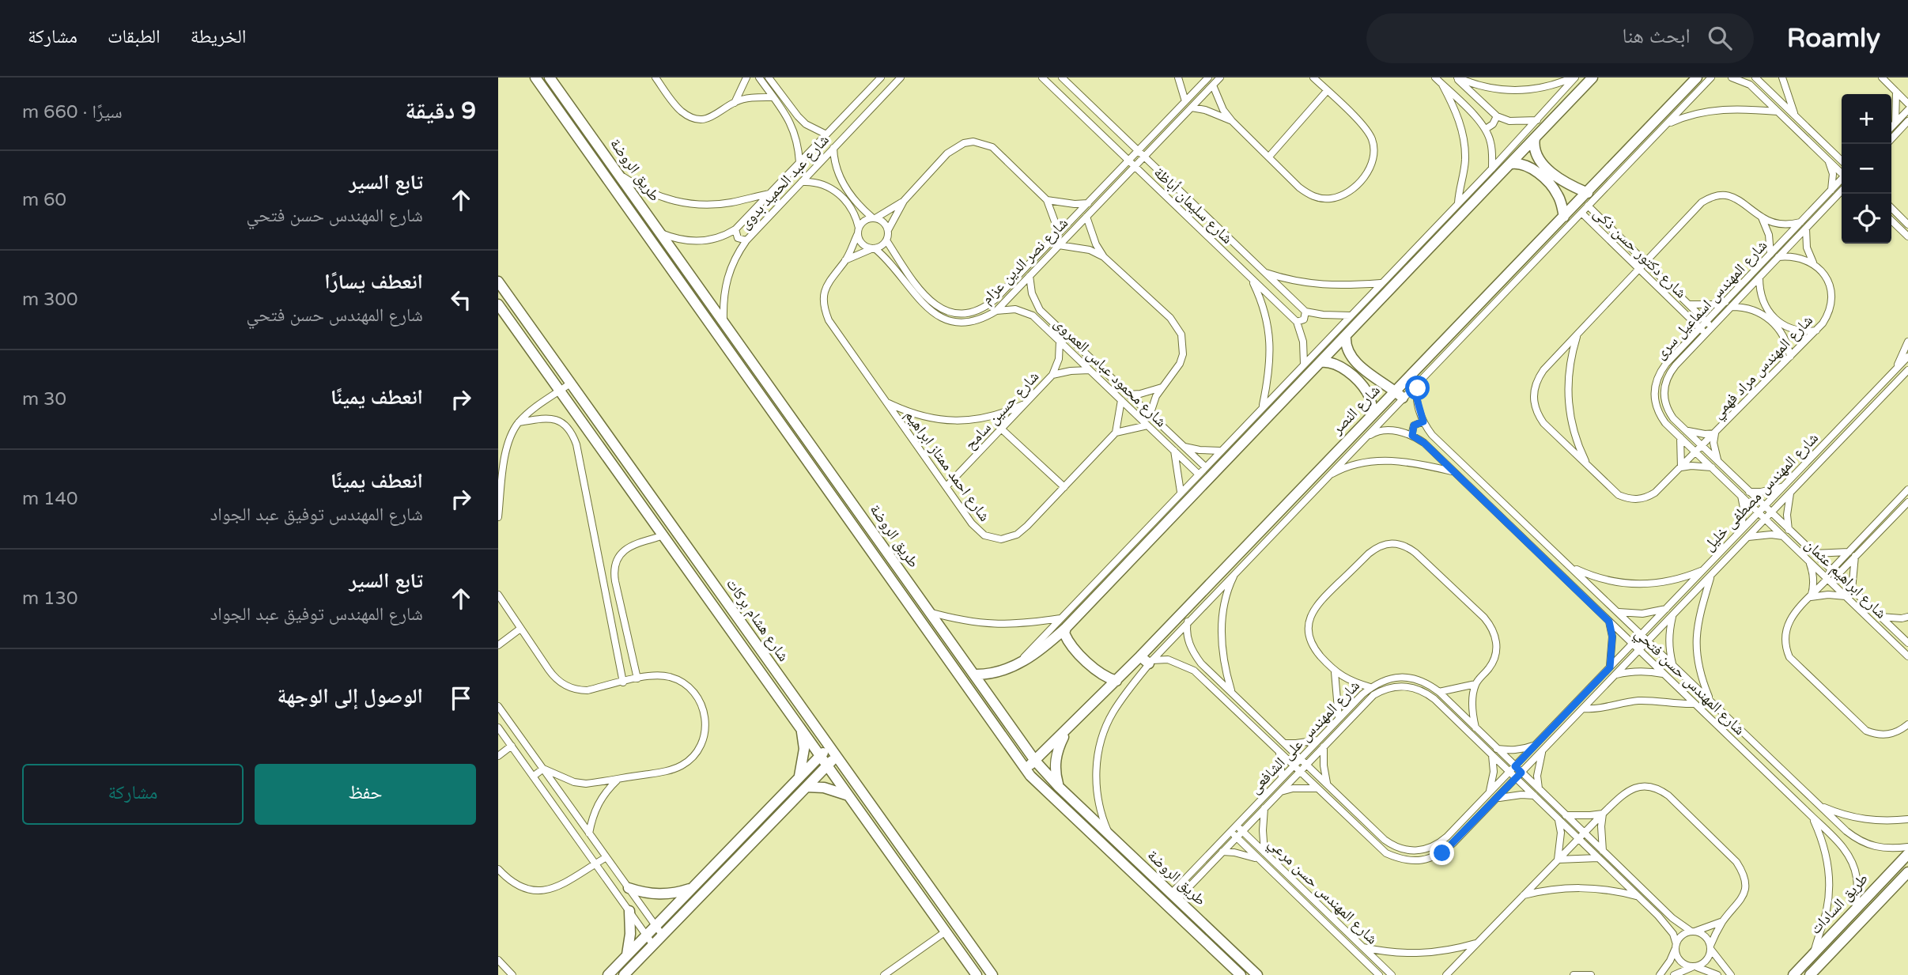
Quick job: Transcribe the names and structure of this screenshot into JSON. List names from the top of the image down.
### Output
{
  "streets": {
    "street": [
      "طريق الروضة",
      "شارع عبد الحميد بدوى",
      "شارع سليمان أباظة",
      "شارع دكتور حسن ذكى",
      "شارع نصر الدين عزام",
      "شارع المهندس اسماعيل سرى",
      "شارع المهندس مراد فهمي",
      "شارع محمود عباس العمروى",
      "شارع النصر",
      "شارع حسين سامح",
      "شارع احمد ممتاز ابراهيم",
      "شارع المهندس مصطفى خليل",
      "شارع ابراهيم عثمان",
      "شارع هشام بركات",
      "شارع المهندس حسن فتحي",
      "شارع المهندس على الشافعى",
      "شارع المهندس حسن مرعي",
      "طريق السادات"
    ]
  },
  "crossings": [
    ["طريق الروضة", "شارع عبد الحميد بدوى"],
    ["طريق الروضة", "شارع النصر"],
    ["طريق الروضة", "شارع المهندس على الشافعى"],
    ["شارع سليمان أباظة", "شارع نصر الدين عزام"],
    ["شارع دكتور حسن ذكى", "شارع المهندس اسماعيل سرى"],
    ["شارع دكتور حسن ذكى", "شارع المهندس مراد فهمي"],
    ["شارع نصر الدين عزام", "شارع محمود عباس العمروى"],
    ["شارع نصر الدين عزام", "شارع احمد ممتاز ابراهيم"],
    ["شارع المهندس اسماعيل سرى", "شارع المهندس مراد فهمي"],
    ["شارع المهندس اسماعيل سرى", "شارع المهندس مصطفى خليل"],
    ["شارع المهندس اسماعيل سرى", "شارع ابراهيم عثمان"],
    ["شارع محمود عباس العمروى", "شارع حسين سامح"],
    ["شارع حسين سامح", "شارع احمد ممتاز ابراهيم"],
    ["شارع المهندس مصطفى خليل", "شارع ابراهيم عثمان"],
    ["شارع المهندس مصطفى خليل", "شارع المهندس حسن فتحي"],
    ["شارع المهندس مصطفى خليل", "شارع المهندس على الشافعى"],
    ["شارع المهندس حسن فتحي", "طريق السادات"],
    ["شارع المهندس على الشافعى", "شارع المهندس حسن مرعي"]
  ],
  "page": {
    "header": "Roamly",
    "search": "ابحث هنا",
    "nav": ["الخريطة", "الطبقات", "مشاركة"],
    "heading": ["9 دقيقة", "سيرًا · 660 m"],
    "map_buttons": ["+", "−"],
    "list": [
      ["تابع السير", "شارع المهندس حسن فتحي", "60 m"],
      ["انعطف يسارًا", "شارع المهندس حسن فتحي", "300 m"],
      ["انعطف يمينًا", "30 m"],
      ["انعطف يمينًا", "شارع المهندس توفيق عبد الجواد", "140 m"],
      ["تابع السير", "شارع المهندس توفيق عبد الجواد", "130 m"],
      "الوصول إلى الوجهة"
    ],
    "buttons": ["حفظ", "مشاركة"]
  }
}
